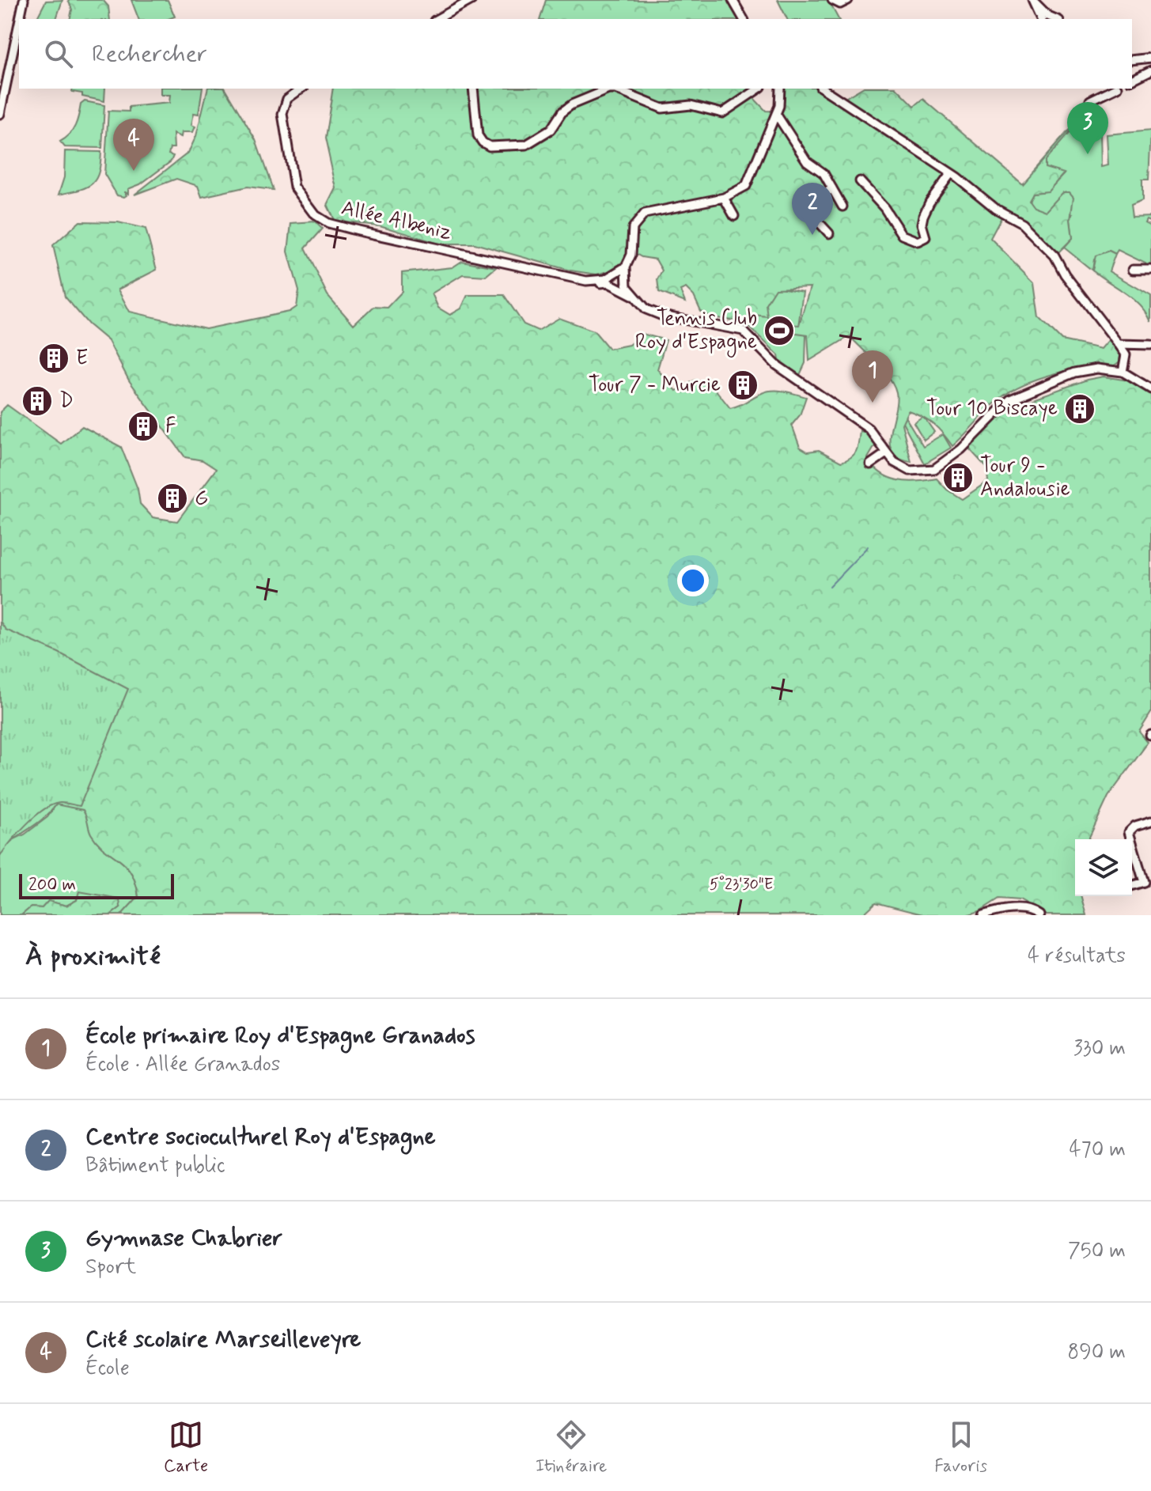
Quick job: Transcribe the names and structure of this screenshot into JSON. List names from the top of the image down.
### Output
{
  "streets": {
    "street": ["Allée Albeniz"]
  },
  "places": {
    "sports": ["Tennis Club Roy d'Espagne"],
    "building": [
      "E",
      "Tour 7 - Murcie",
      "D",
      "Tour 10 Biscaye",
      "F",
      "Tour 9 - Andalousie",
      "G"
    ]
  },
  "scale_bar": "200 m",
  "page": {
    "search": "Rechercher",
    "pins": [
      "3",
      "4",
      "2",
      "1"
    ],
    "scale": "200 m",
    "heading": ["À proximité", "4 résultats"],
    "list": [
      {
        "mark": "1",
        "name": "École primaire Roy d'Espagne Granados",
        "note": "École · Allée Granados",
        "value": "330 m"
      },
      {
        "mark": "2",
        "name": "Centre socioculturel Roy d'Espagne",
        "note": "Bâtiment public",
        "value": "470 m"
      },
      {
        "mark": "3",
        "name": "Gymnase Chabrier",
        "note": "Sport",
        "value": "750 m"
      },
      {
        "mark": "4",
        "name": "Cité scolaire Marseilleveyre",
        "note": "École",
        "value": "890 m"
      }
    ],
    "nav": ["Carte", "Itinéraire", "Favoris"]
  },
  "coordinates": ["5°23'30\"E"]
}
